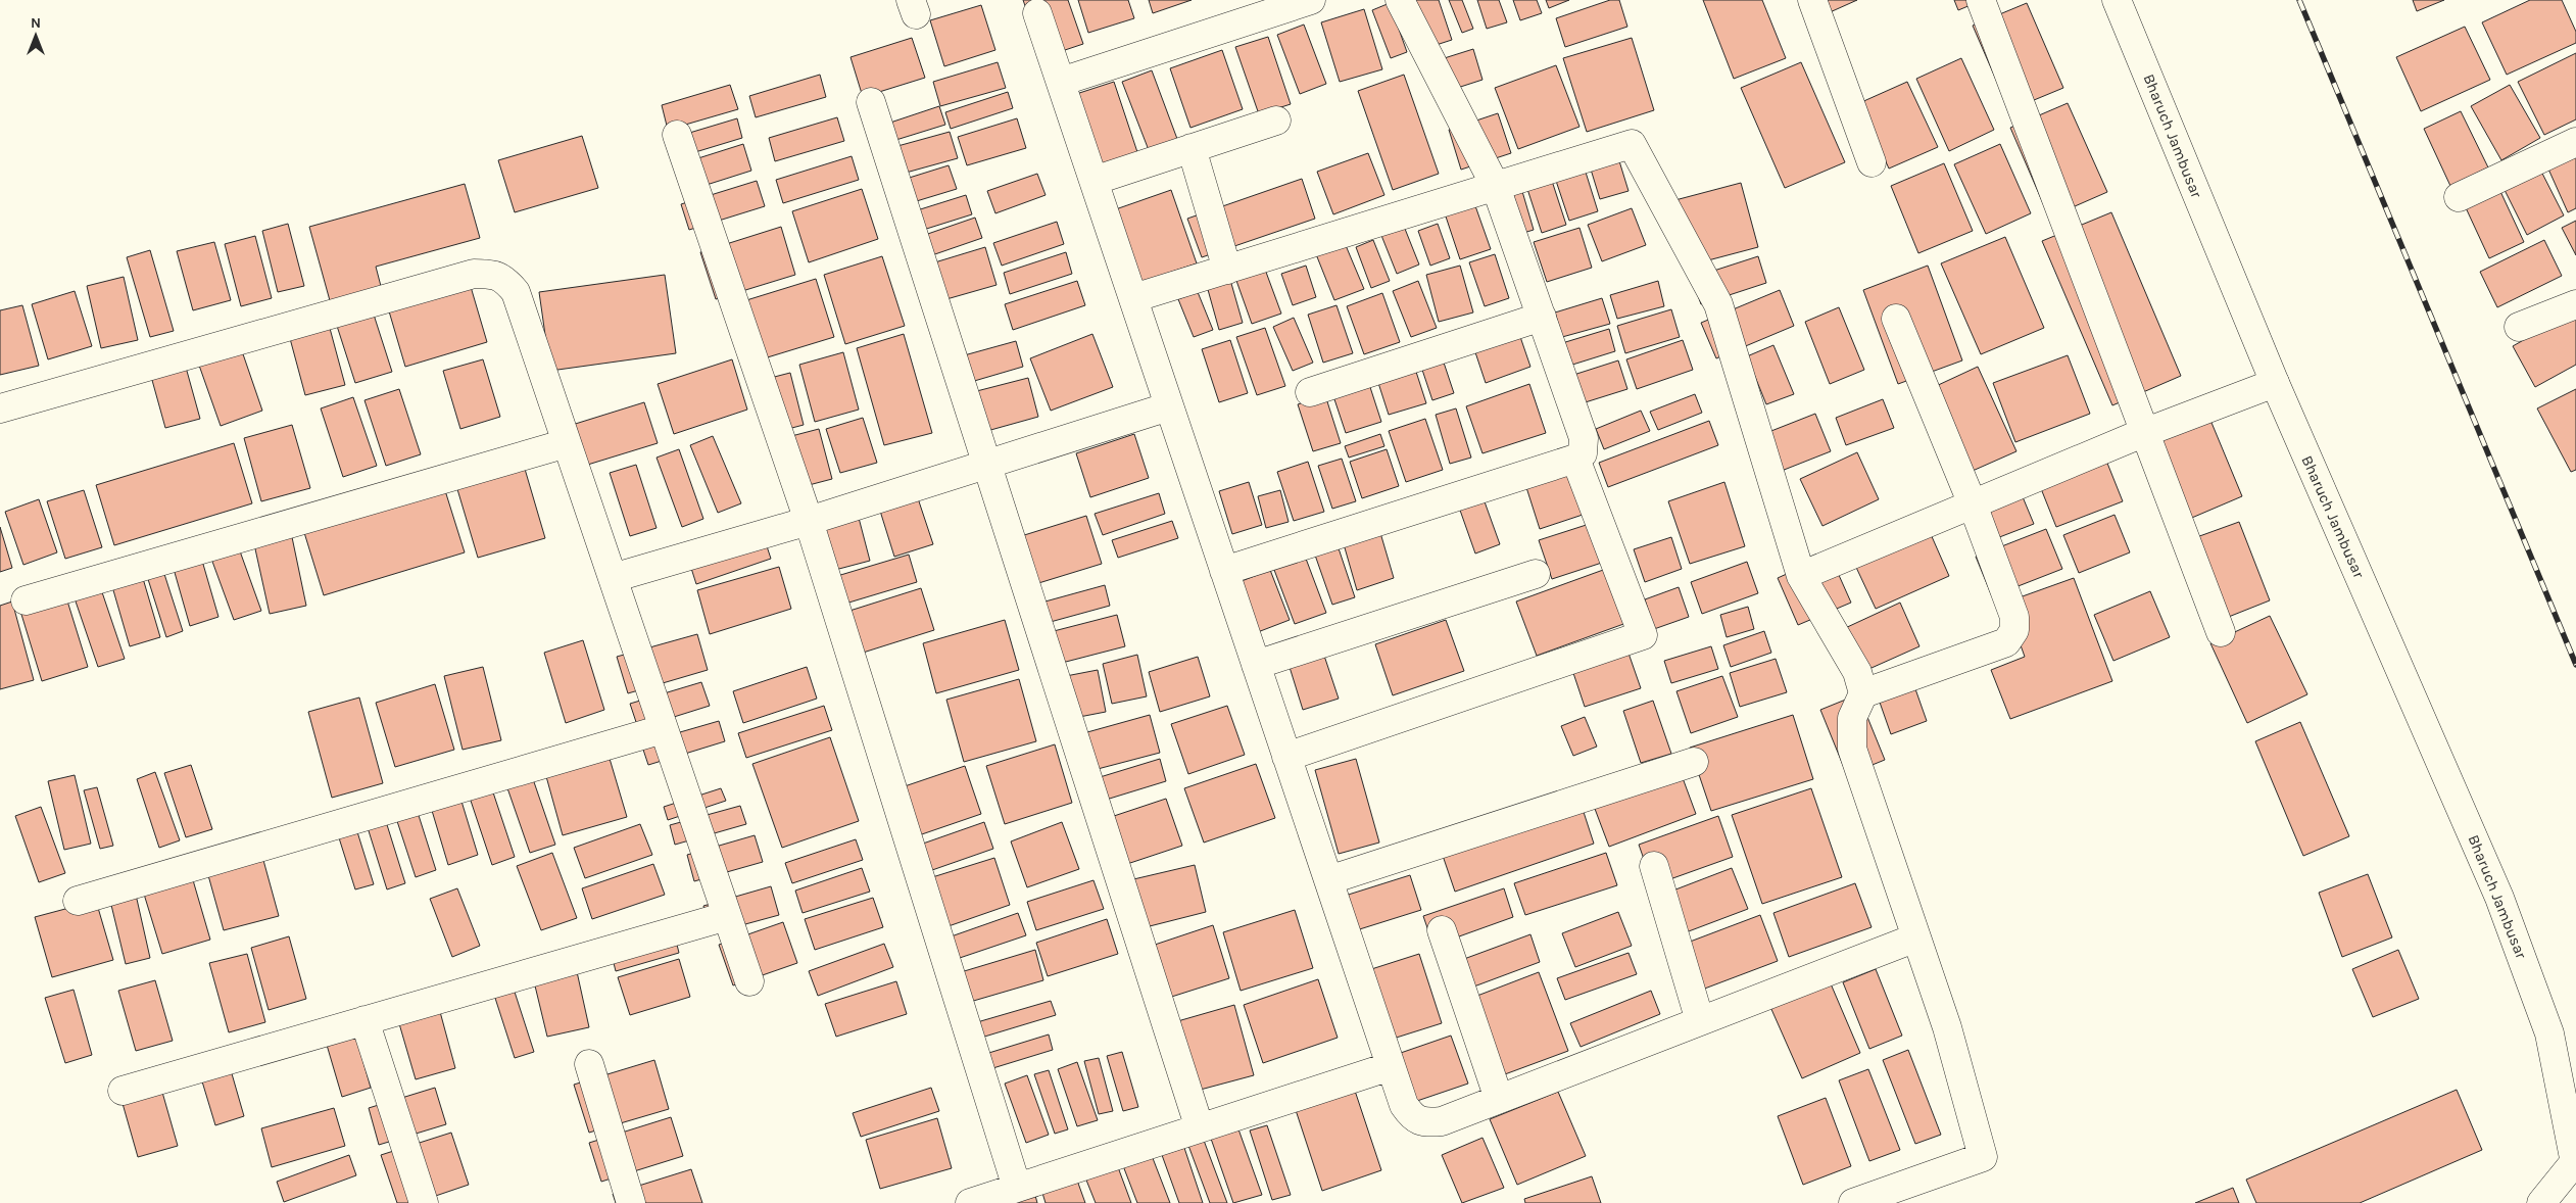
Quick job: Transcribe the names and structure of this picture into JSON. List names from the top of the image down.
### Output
{
  "streets": {
    "main road": ["Bharuch Jambusar"]
  },
  "north": "top"
}
